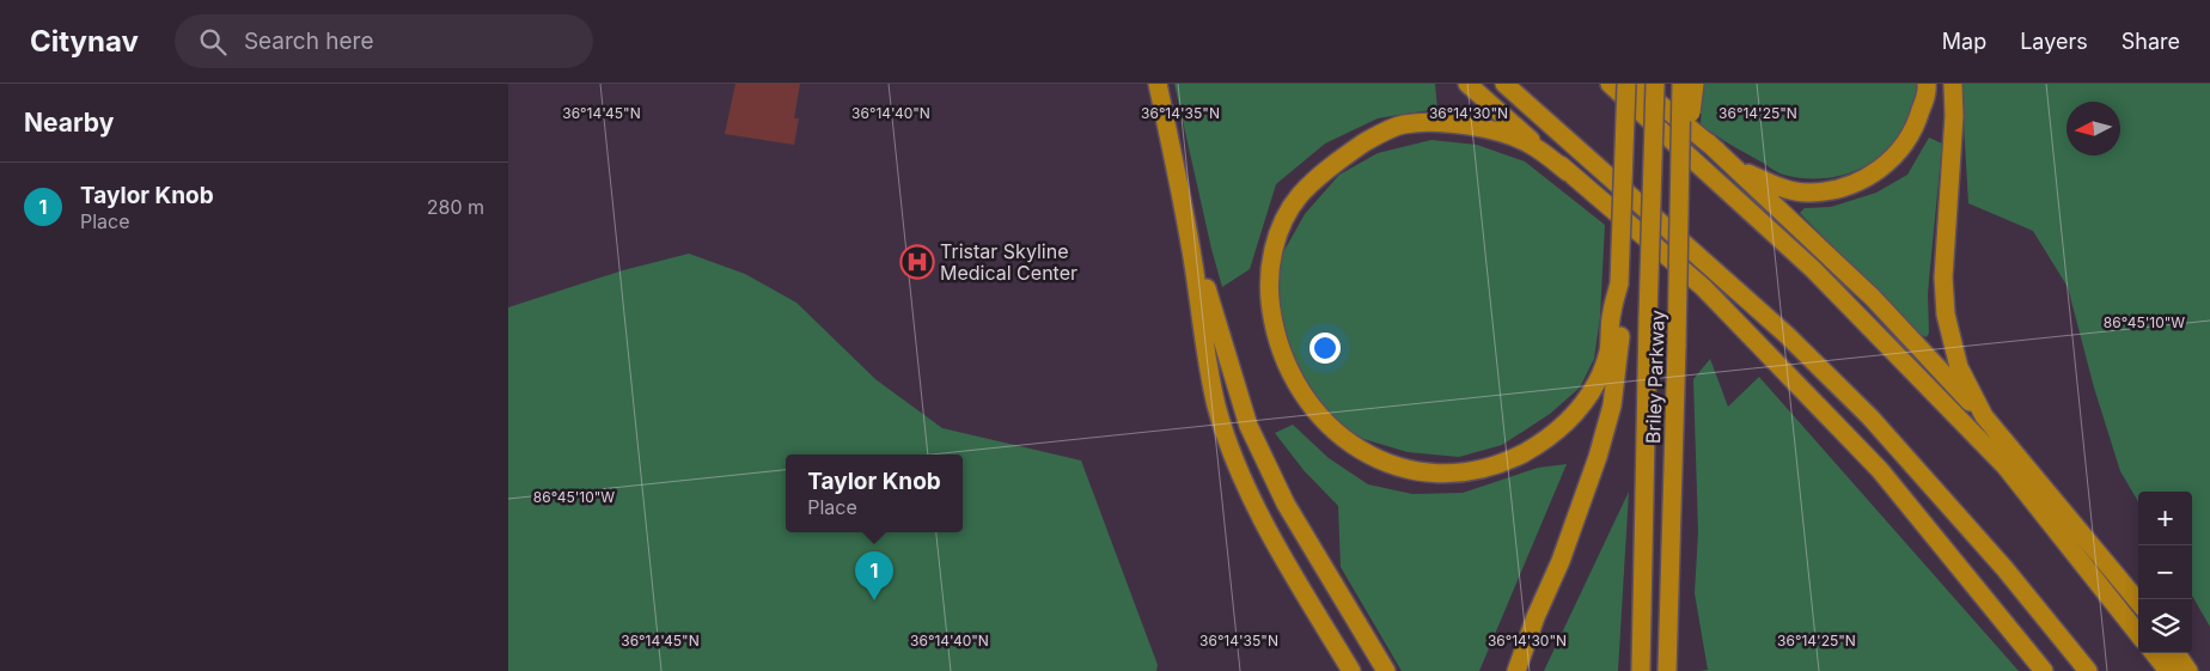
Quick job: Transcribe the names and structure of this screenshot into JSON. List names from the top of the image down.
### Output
{
  "streets": {
    "highway": ["Briley Parkway"]
  },
  "places": {
    "hospital": ["Tristar Skyline Medical Center"]
  },
  "north": "left",
  "page": {
    "header": "Citynav",
    "search": "Search here",
    "nav": ["Map", "Layers", "Share"],
    "heading": "Nearby",
    "list": [
      {
        "mark": "1",
        "name": "Taylor Knob",
        "note": "Place",
        "value": "280 m"
      }
    ],
    "popup": ["Taylor Knob", "Place"],
    "map_buttons": ["+", "−"],
    "pins": "1"
  },
  "coordinates": [
    "36°14'45\"N",
    "36°14'40\"N",
    "36°14'35\"N",
    "36°14'30\"N",
    "36°14'25\"N",
    "86°45'10\"W"
  ]
}
